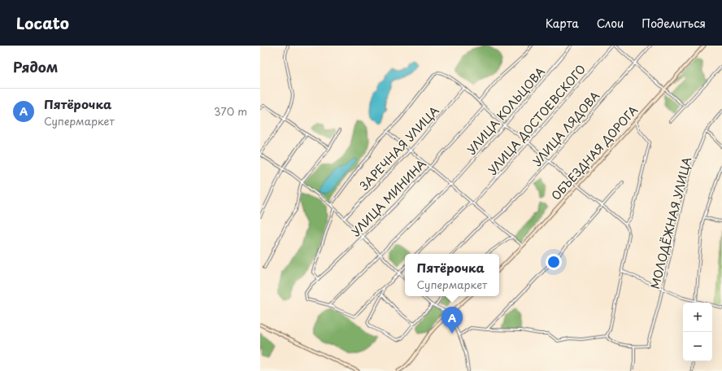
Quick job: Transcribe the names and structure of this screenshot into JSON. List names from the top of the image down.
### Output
{
  "streets": {
    "main road": ["ОБЪЕЗДНАЯ ДОРОГА"],
    "street": [
      "УЛИЦА КОЛЬЦОВА",
      "УЛИЦА ДОСТОЕВСКОГО",
      "УЛИЦА ЛЯДОВА",
      "ЗАРЕЧНАЯ УЛИЦА",
      "УЛИЦА МИНИНА",
      "МОЛОДЁЖНАЯ УЛИЦА"
    ]
  },
  "crossings": [
    ["УЛИЦА КОЛЬЦОВА", "УЛИЦА МИНИНА"]
  ],
  "page": {
    "header": "Locato",
    "nav": ["Карта", "Слои", "Поделиться"],
    "heading": "Рядом",
    "list": [
      {
        "mark": "A",
        "name": "Пятёрочка",
        "note": "Супермаркет",
        "value": "370 m"
      }
    ],
    "popup": ["Пятёрочка", "Супермаркет"],
    "map_buttons": ["+", "−"],
    "pins": "A"
  }
}
